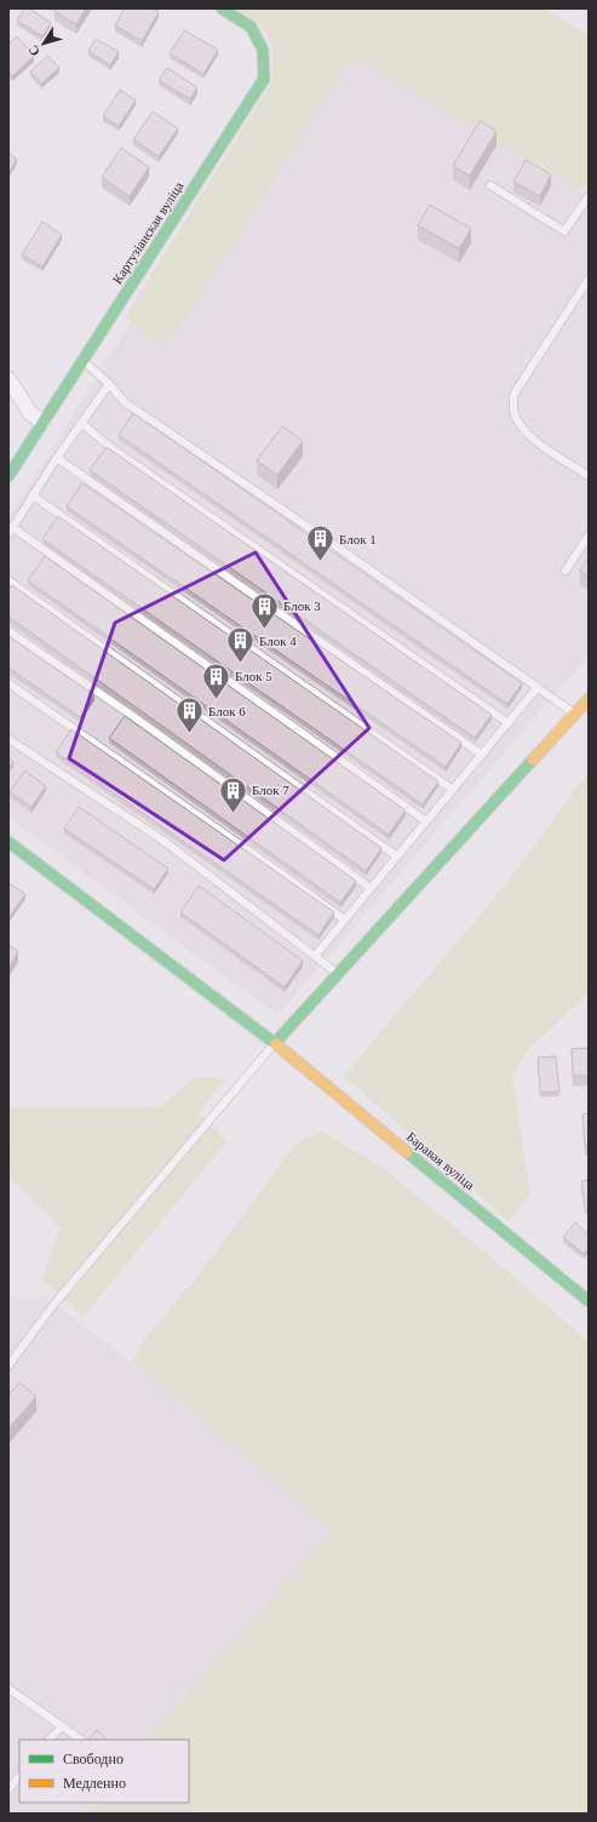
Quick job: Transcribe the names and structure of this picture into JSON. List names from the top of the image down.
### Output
{
  "streets": {
    "street": ["Картузіанская вуліца", "Баравая вуліца"]
  },
  "places": {
    "building": [
      "Блок 1",
      "Блок 3",
      "Блок 4",
      "Блок 5",
      "Блок 6",
      "Блок 7"
    ]
  },
  "legend": ["Свободно", "Медленно"],
  "north": "bottom left"
}
